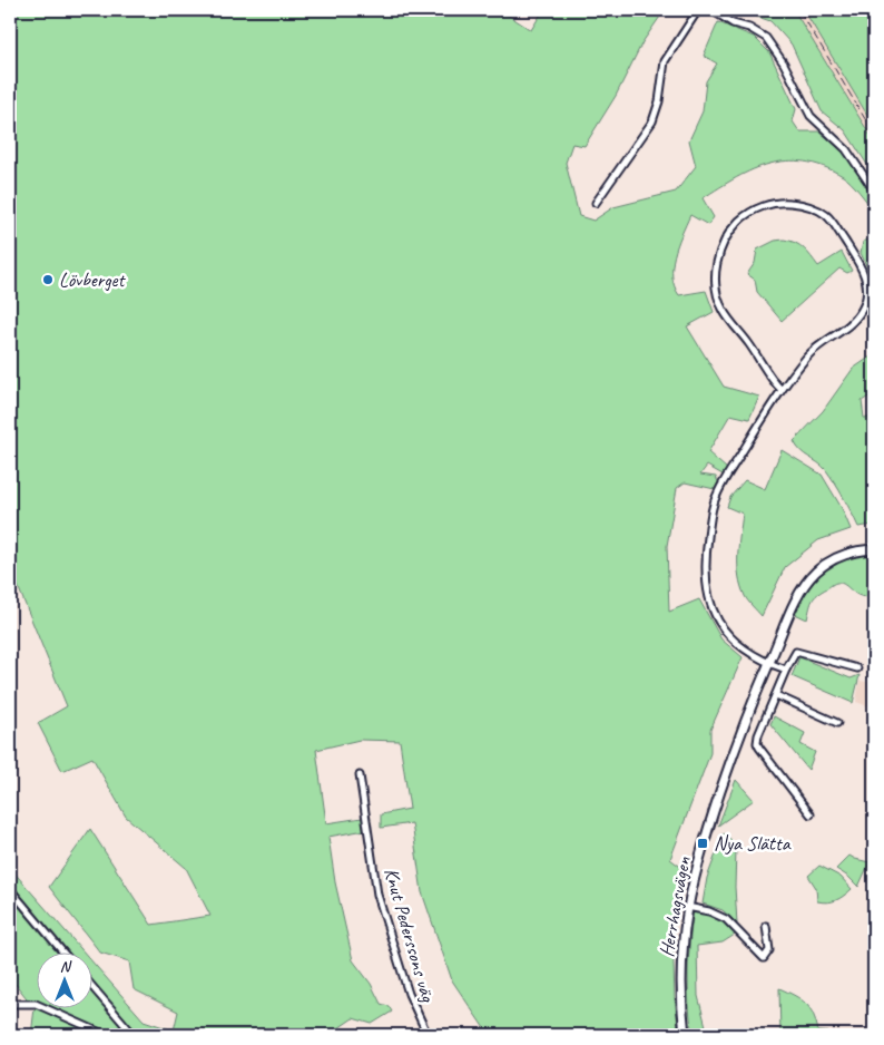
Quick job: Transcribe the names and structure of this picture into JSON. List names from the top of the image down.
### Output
{
  "streets": {
    "street": ["Herrhagsvägen", "Knut Pederssons väg"]
  },
  "places": {
    "other": ["Lövberget"],
    "transit": ["Nya Slätta"]
  },
  "north": "top"
}
